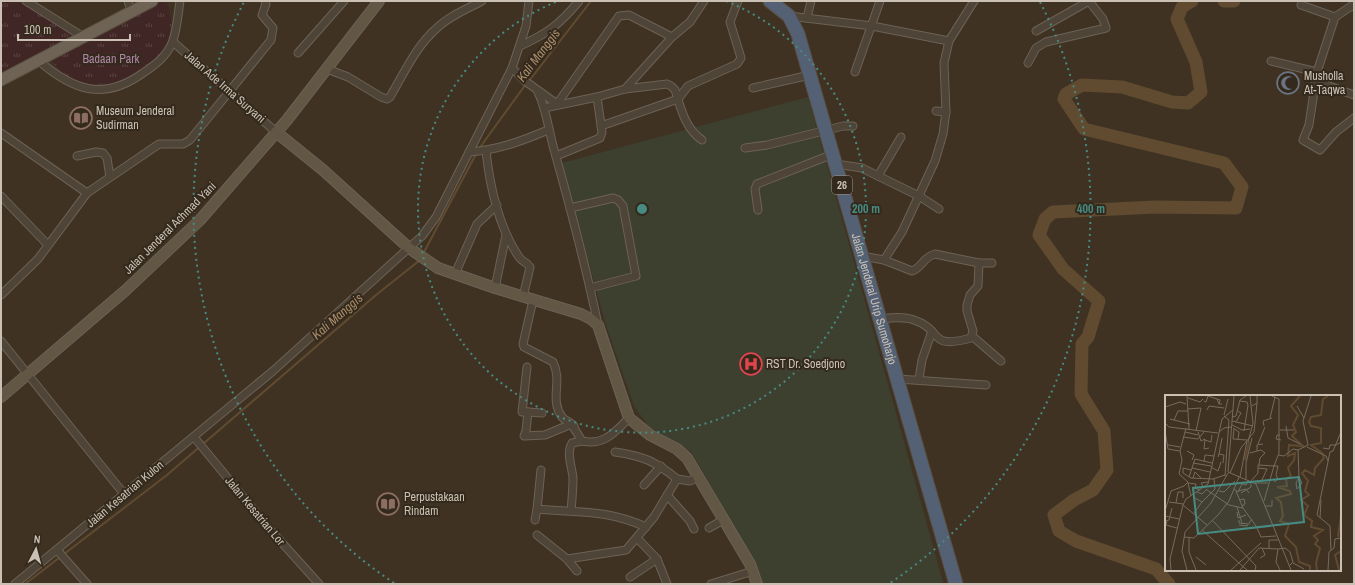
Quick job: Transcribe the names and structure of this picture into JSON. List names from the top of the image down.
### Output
{
  "streets": {
    "highway": ["26", "Jalan Jenderal Urip Sumoharjo"],
    "street": [
      "Jalan Ade Irma Suryani",
      "Jalan Jenderal Achmad Yani",
      "Jalan Kesatrian Kulon",
      "Jalan Kesatrian Lor"
    ]
  },
  "crossings": [
    ["Jalan Ade Irma Suryani", "Jalan Jenderal Achmad Yani"],
    ["Jalan Kesatrian Kulon", "Jalan Kesatrian Lor"]
  ],
  "water": ["Kali Manggis"],
  "parks": ["Badaan Park"],
  "places": {
    "mosque": ["Musholla At-Taqwa"],
    "library": ["Museum Jenderal Sudirman", "Perpustakaan Rindam"],
    "hospital": ["RST Dr. Soedjono"]
  },
  "scale_bar": "100 m",
  "north": "top",
  "rings": ["200 m", "400 m"]
}
